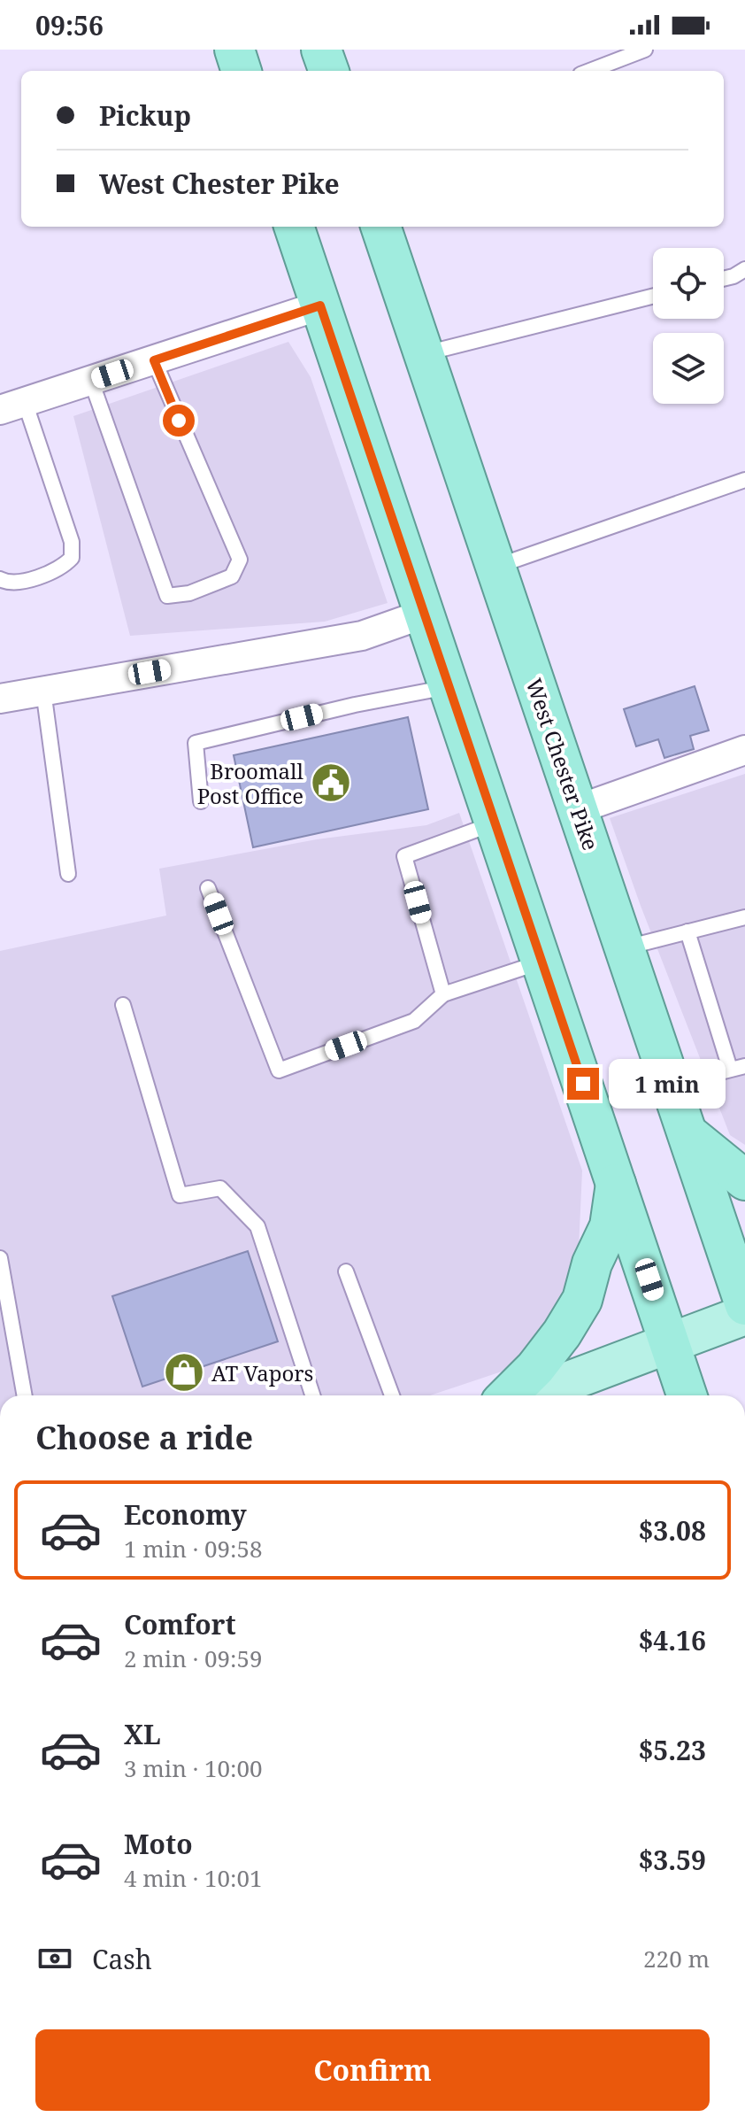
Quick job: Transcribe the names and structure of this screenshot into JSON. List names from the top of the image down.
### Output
{
  "streets": {
    "highway": ["West Chester Pike"]
  },
  "places": {
    "public building": ["Broomall Post Office"],
    "shop": ["AT Vapors"]
  },
  "page": {
    "status": "09:56",
    "banner": ["Pickup", "West Chester Pike"],
    "bubble": "1 min",
    "heading": "Choose a ride",
    "list": [
      {
        "name": "Economy",
        "note": "1 min · 09:58",
        "value": "$3.08"
      },
      {
        "name": "Comfort",
        "note": "2 min · 09:59",
        "value": "$4.16"
      },
      {
        "name": "XL",
        "note": "3 min · 10:00",
        "value": "$5.23"
      },
      {
        "name": "Moto",
        "note": "4 min · 10:01",
        "value": "$3.59"
      }
    ],
    "pay": ["Cash", "220 m"],
    "buttons": "Confirm"
  }
}
